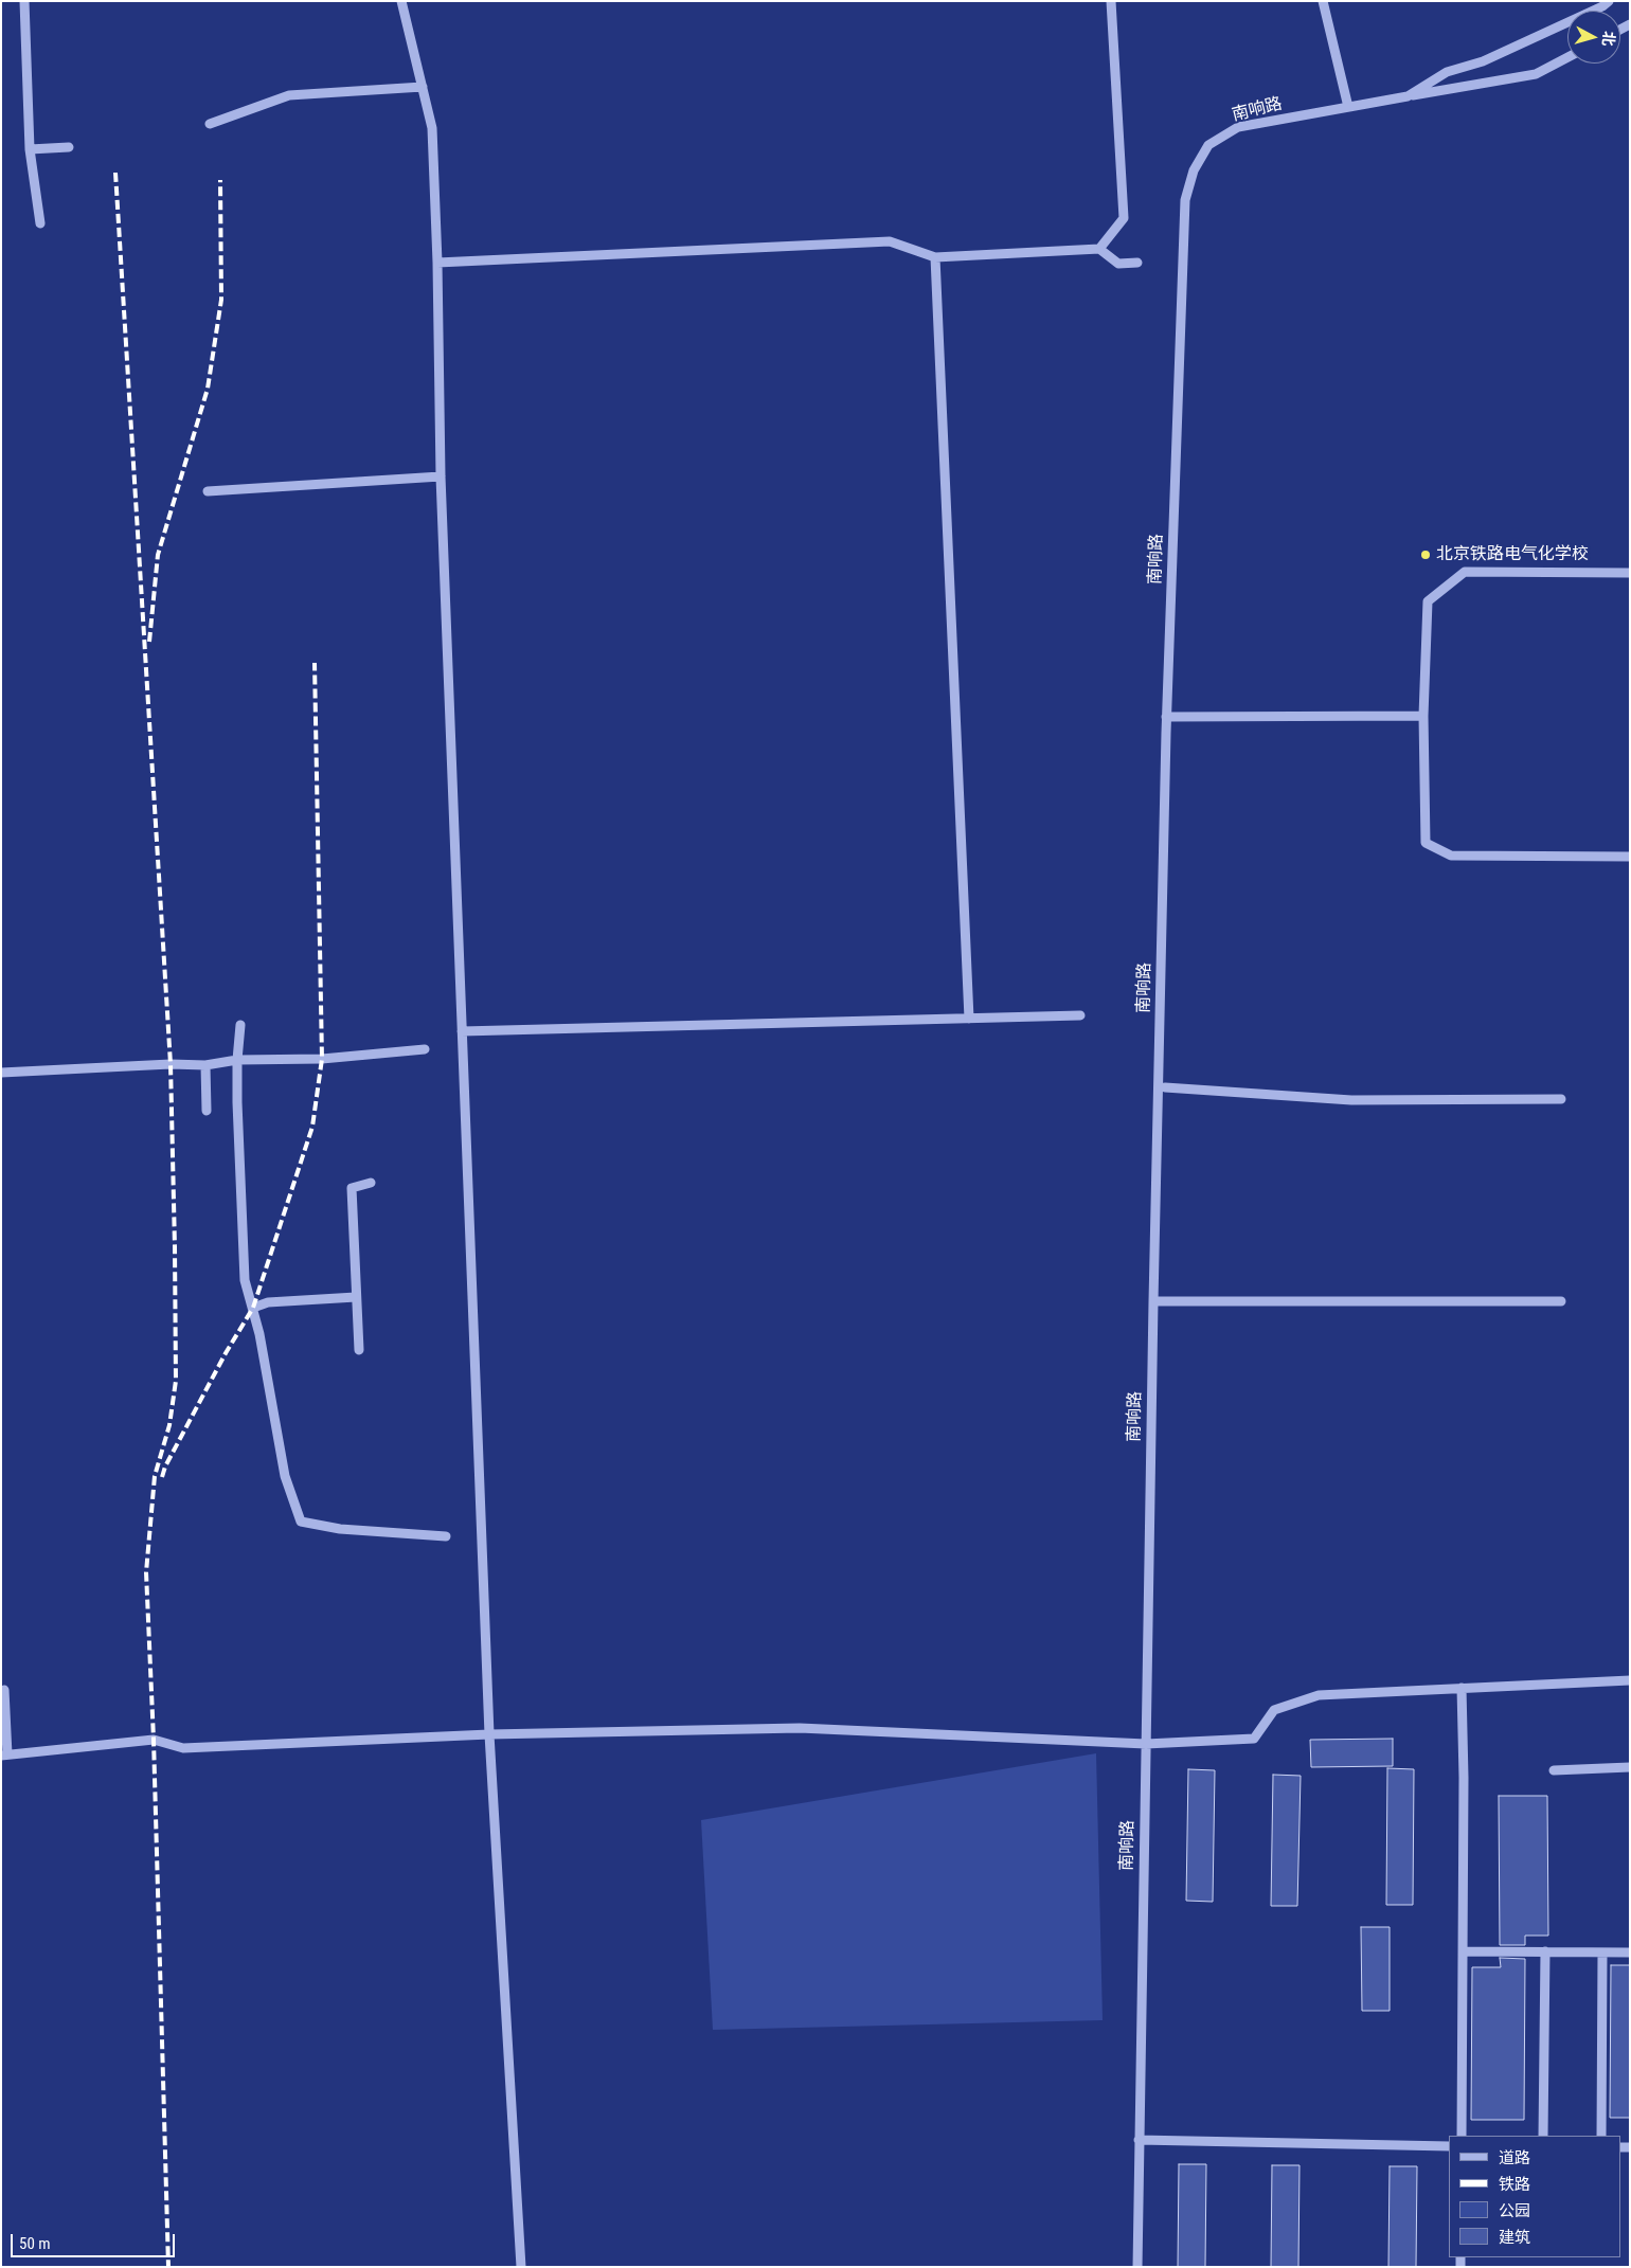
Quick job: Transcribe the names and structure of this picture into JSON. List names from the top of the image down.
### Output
{
  "streets": {
    "street": ["南响路"]
  },
  "places": ["北京铁路电气化学校"],
  "legend": [
    "道路",
    "铁路",
    "公园",
    "建筑"
  ],
  "scale_bar": "50 m",
  "north": "right"
}
